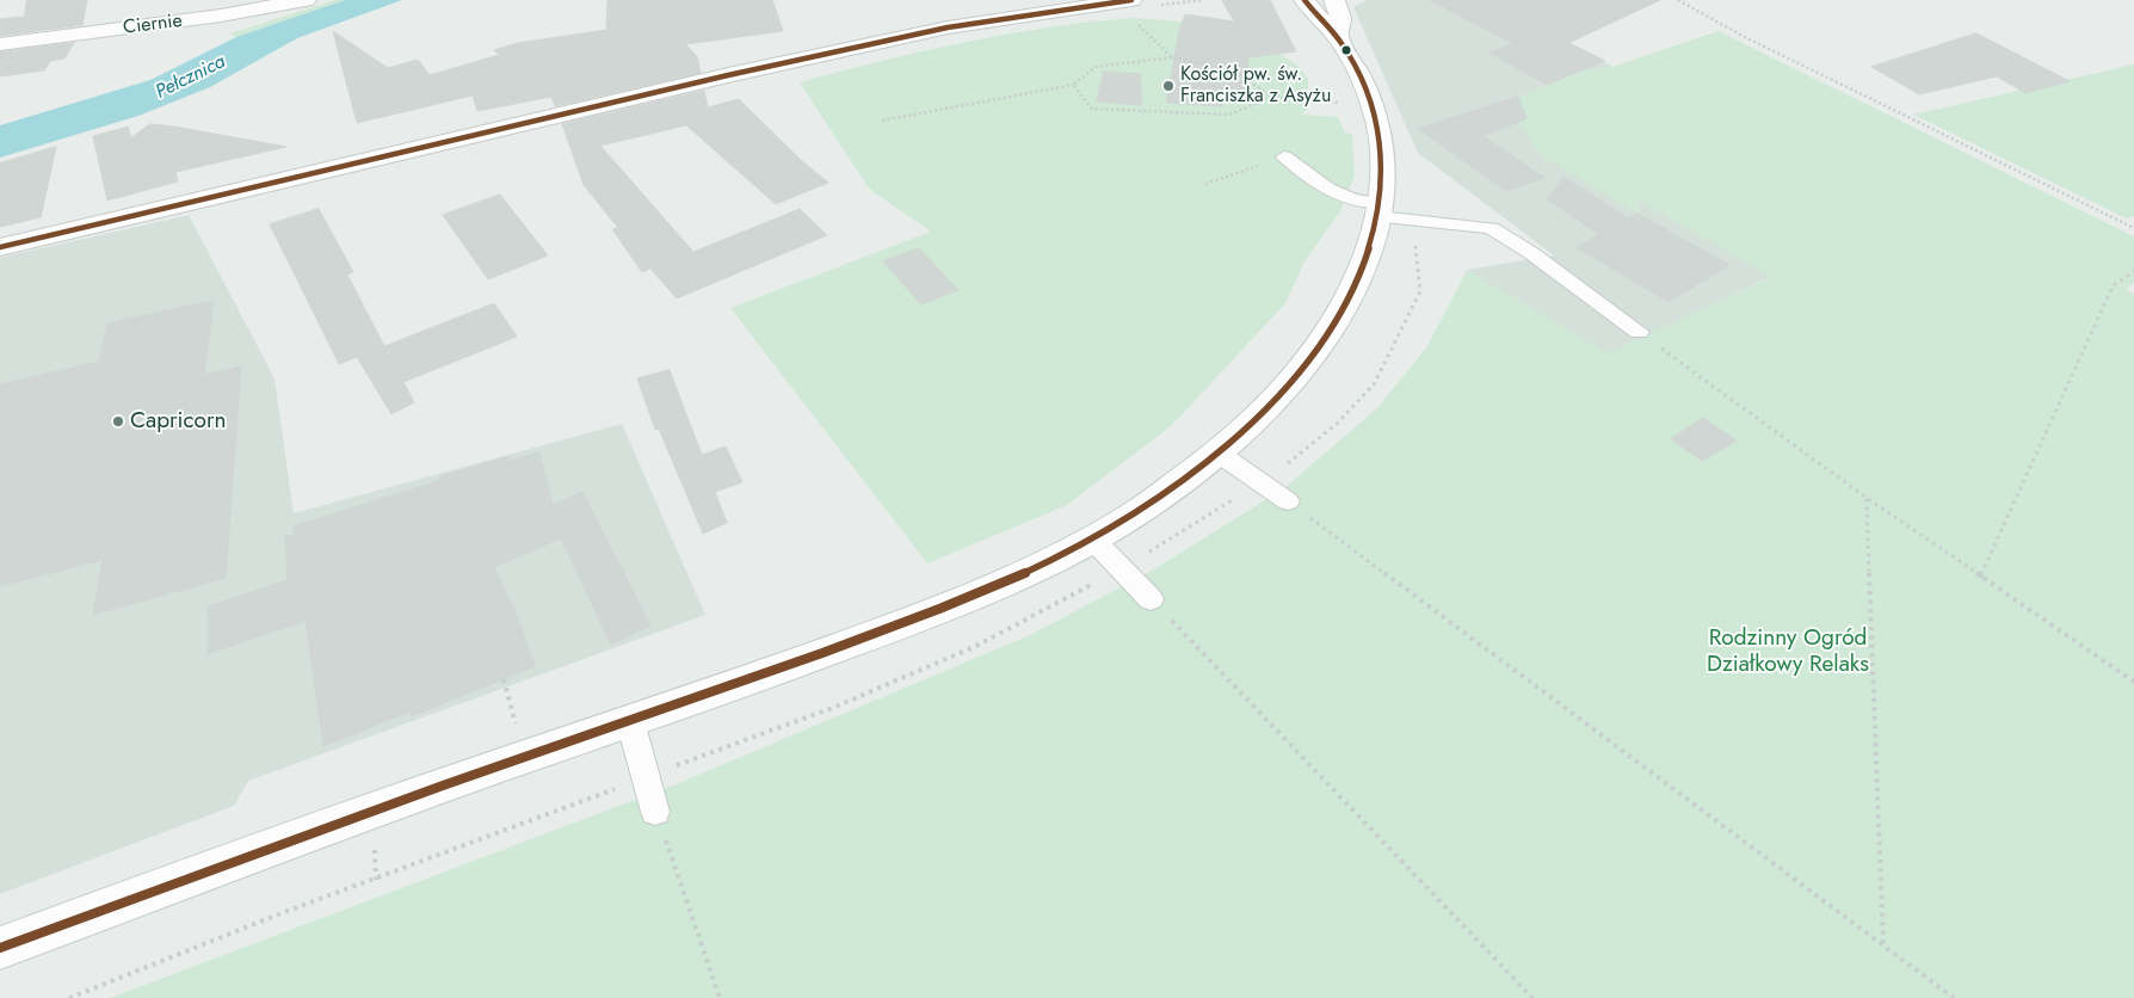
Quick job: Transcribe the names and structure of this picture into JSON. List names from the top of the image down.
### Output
{
  "streets": {
    "main road": ["Ciernie"]
  },
  "water": ["Pełcznica"],
  "parks": ["Rodzinny Ogród Działkowy Relaks"],
  "places": ["Kościół pw. św. Franciszka z Asyżu", "Capricorn"]
}
